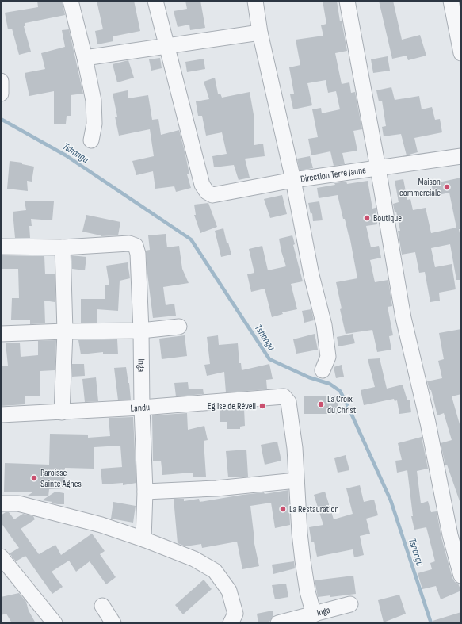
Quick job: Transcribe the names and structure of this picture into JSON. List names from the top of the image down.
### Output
{
  "streets": {
    "street": ["Direction Terre Jaune", "Inga", "Landu"]
  },
  "crossings": [
    ["Inga", "Landu"]
  ],
  "water": ["Tshangu"],
  "places": [
    "Maison commerciale",
    "Boutique",
    "La Croix du Christ",
    "Eglise de Réveil",
    "Paroisse Sainte Agnes",
    "La Restauration"
  ]
}
